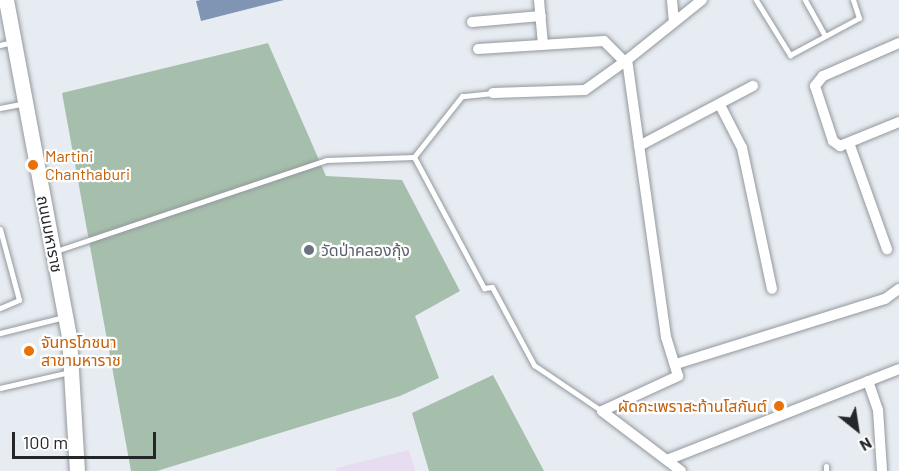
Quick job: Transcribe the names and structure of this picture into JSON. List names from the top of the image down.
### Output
{
  "streets": {
    "street": ["ถนนมหาราช"]
  },
  "places": [
    "Martini Chanthaburi",
    "วัดป่าคลองกุ้ง",
    "จันทรโภชนา สาขามหาราช",
    "ผัดกะเพราสะท้านโสกันต์"
  ],
  "scale_bar": "100 m",
  "north": "bottom right"
}
